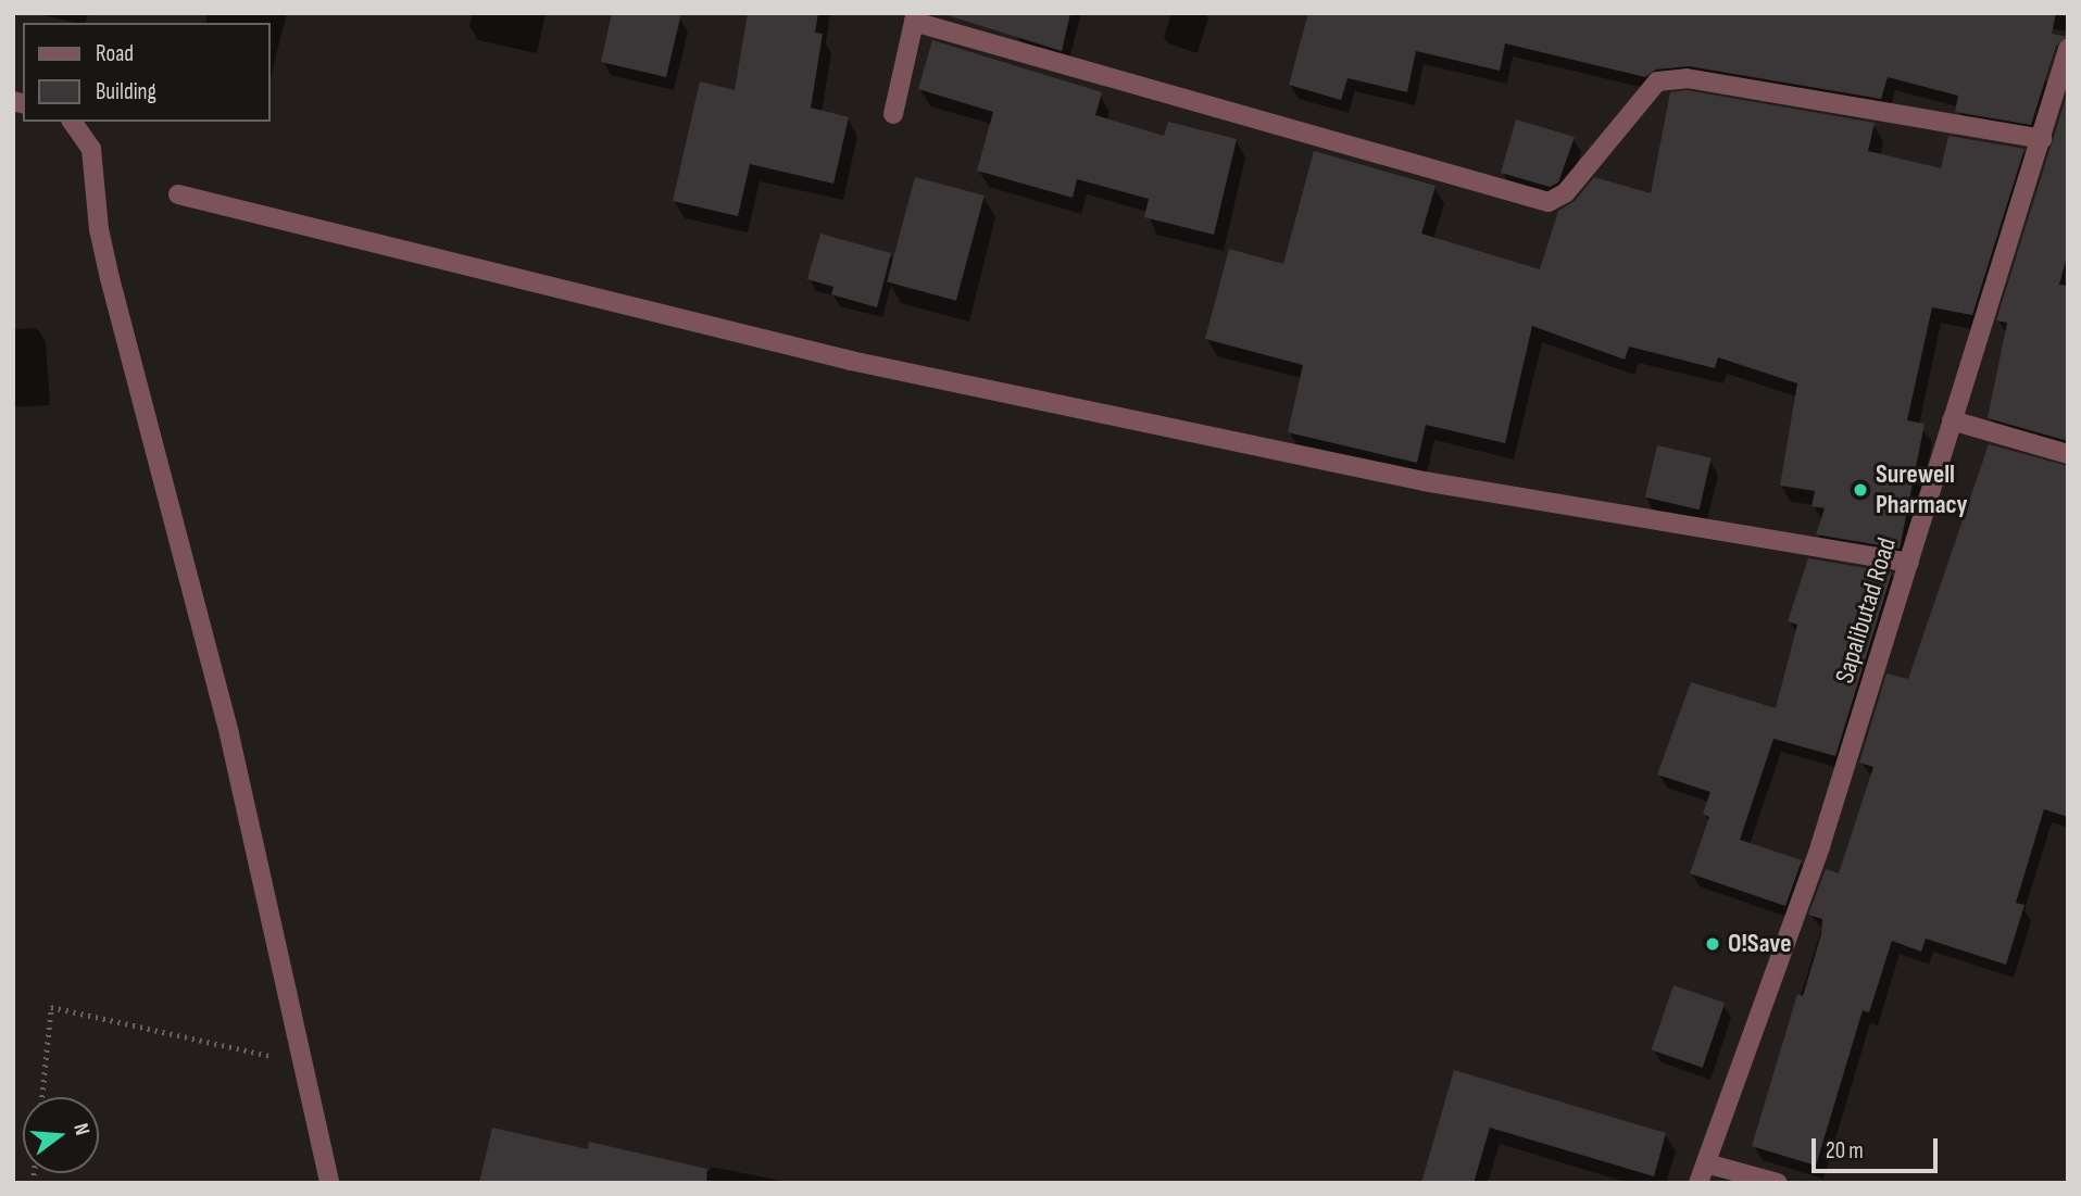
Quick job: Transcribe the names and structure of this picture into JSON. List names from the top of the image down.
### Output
{
  "streets": {
    "street": ["Sapalibutad Road"]
  },
  "places": ["Surewell Pharmacy", "O!Save"],
  "legend": ["Road", "Building"],
  "scale_bar": "20 m",
  "north": "right"
}
